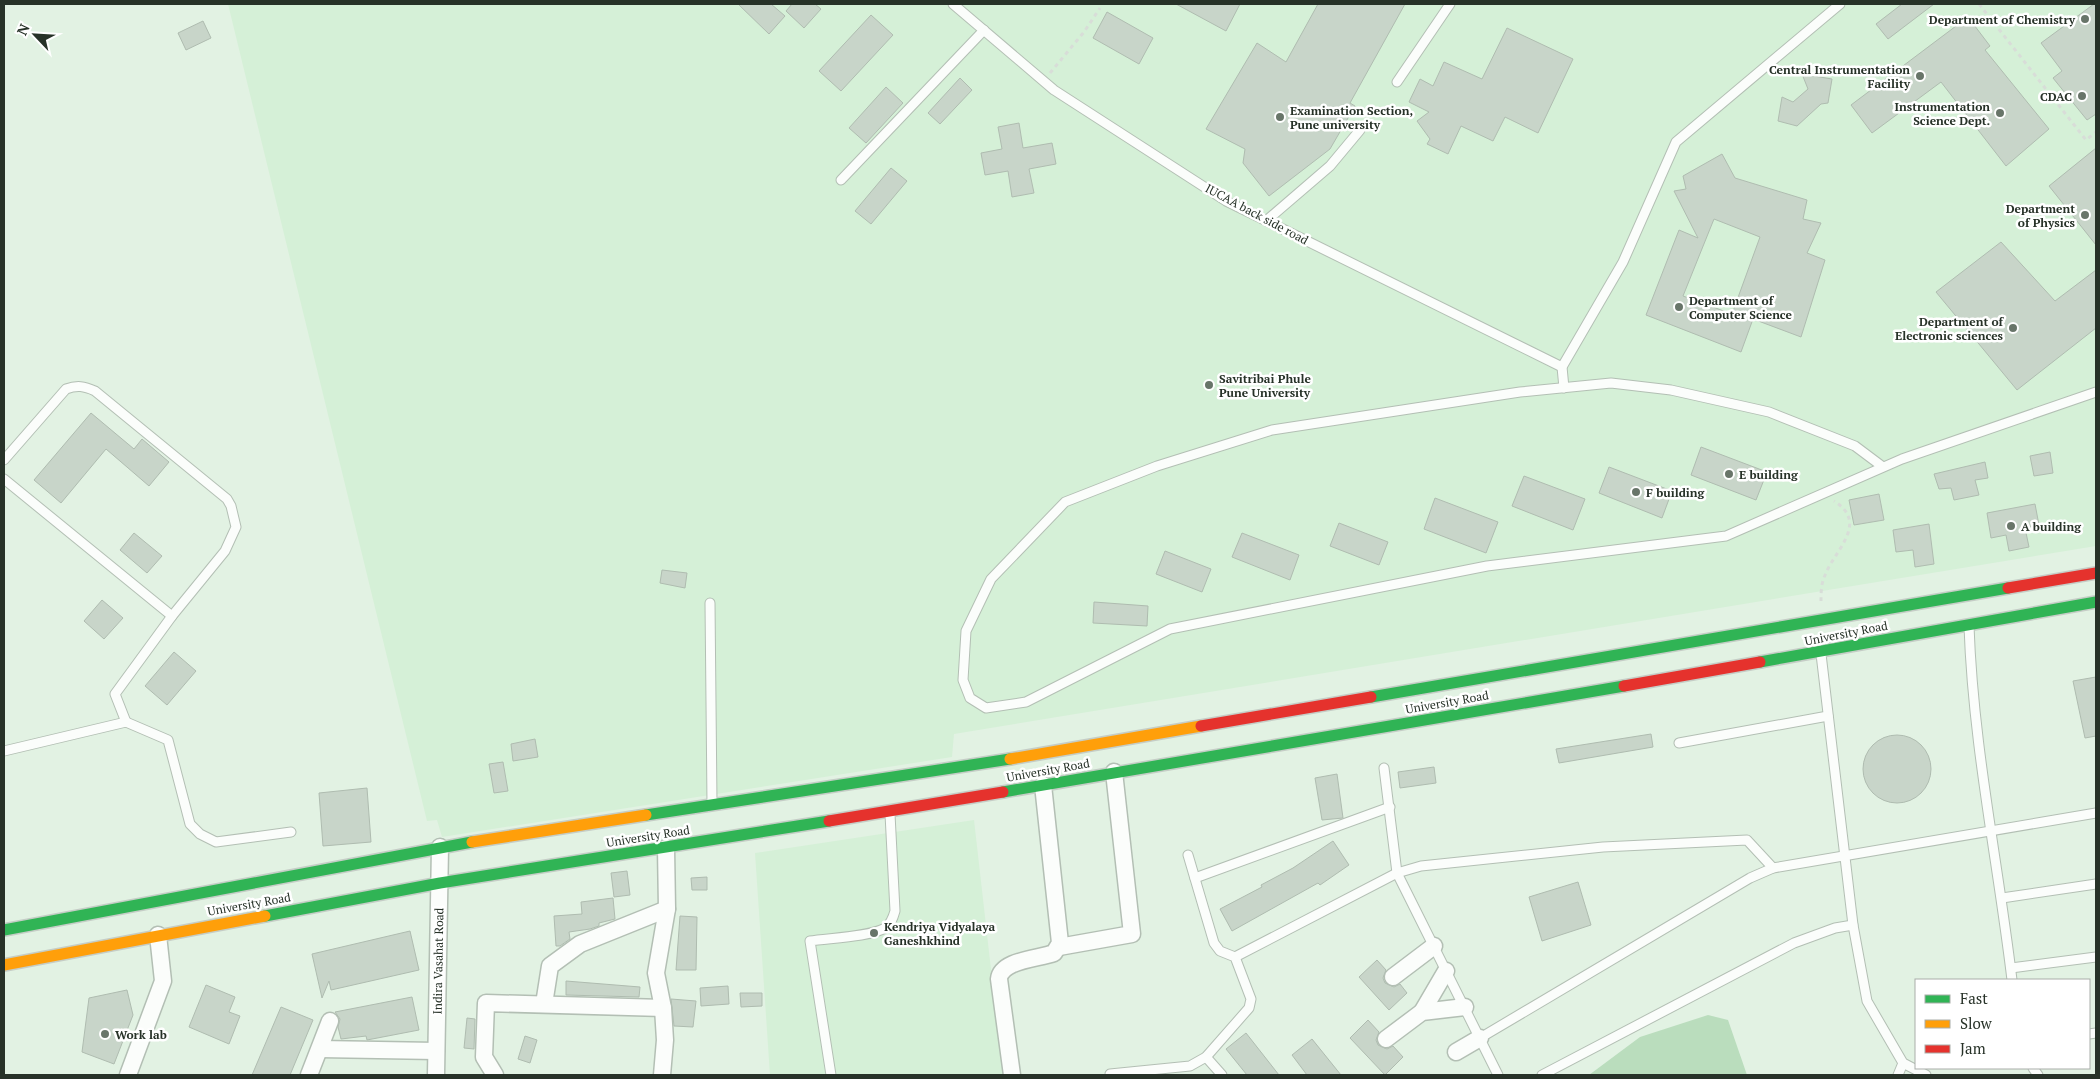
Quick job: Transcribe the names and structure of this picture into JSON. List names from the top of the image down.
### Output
{
  "streets": {
    "main road": ["University Road"],
    "street": ["Indira Vasahat Road"],
    "lane": ["IUCAA back side road"]
  },
  "crossings": [
    ["University Road", "Indira Vasahat Road"]
  ],
  "places": [
    "Department of Chemistry",
    "Central Instrumentation Facility",
    "CDAC",
    "Instrumentation Science Dept.",
    "Examination Section, Pune university",
    "Department of Physics",
    "Department of Computer Science",
    "Department of Electronic sciences",
    "Savitribai Phule Pune University",
    "E building",
    "F building",
    "A building",
    "Kendriya Vidyalaya Ganeshkhind",
    "Work lab"
  ],
  "legend": ["Fast", "Slow", "Jam"],
  "north": "top left"
}
